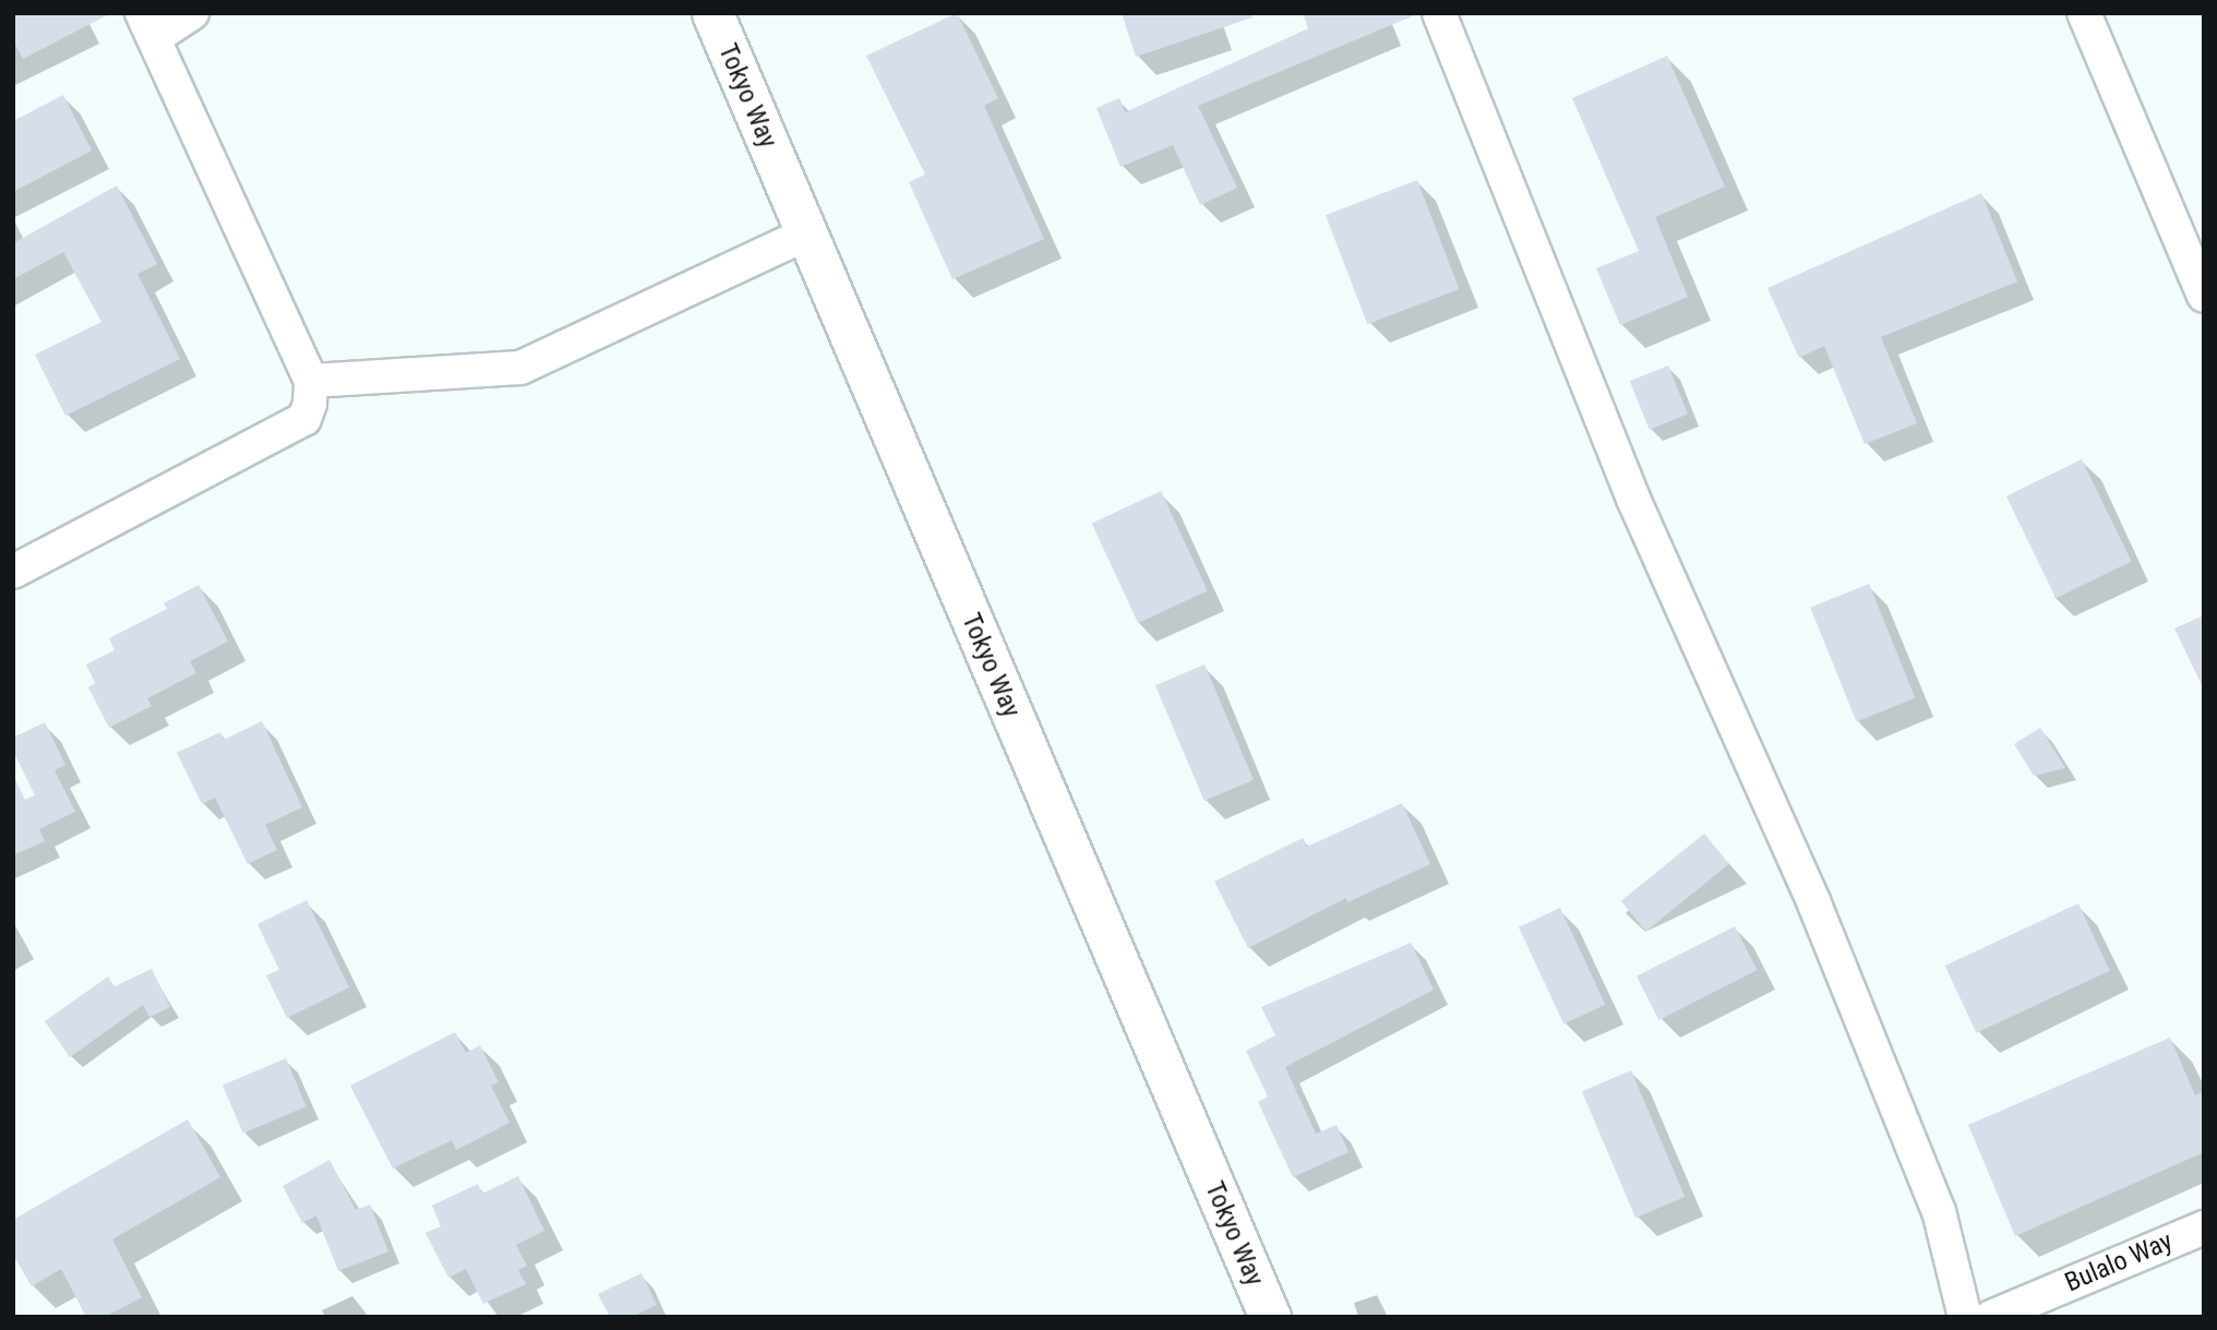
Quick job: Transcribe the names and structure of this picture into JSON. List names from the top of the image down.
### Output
{
  "streets": {
    "street": ["Tokyo Way", "Bulalo Way"]
  }
}
